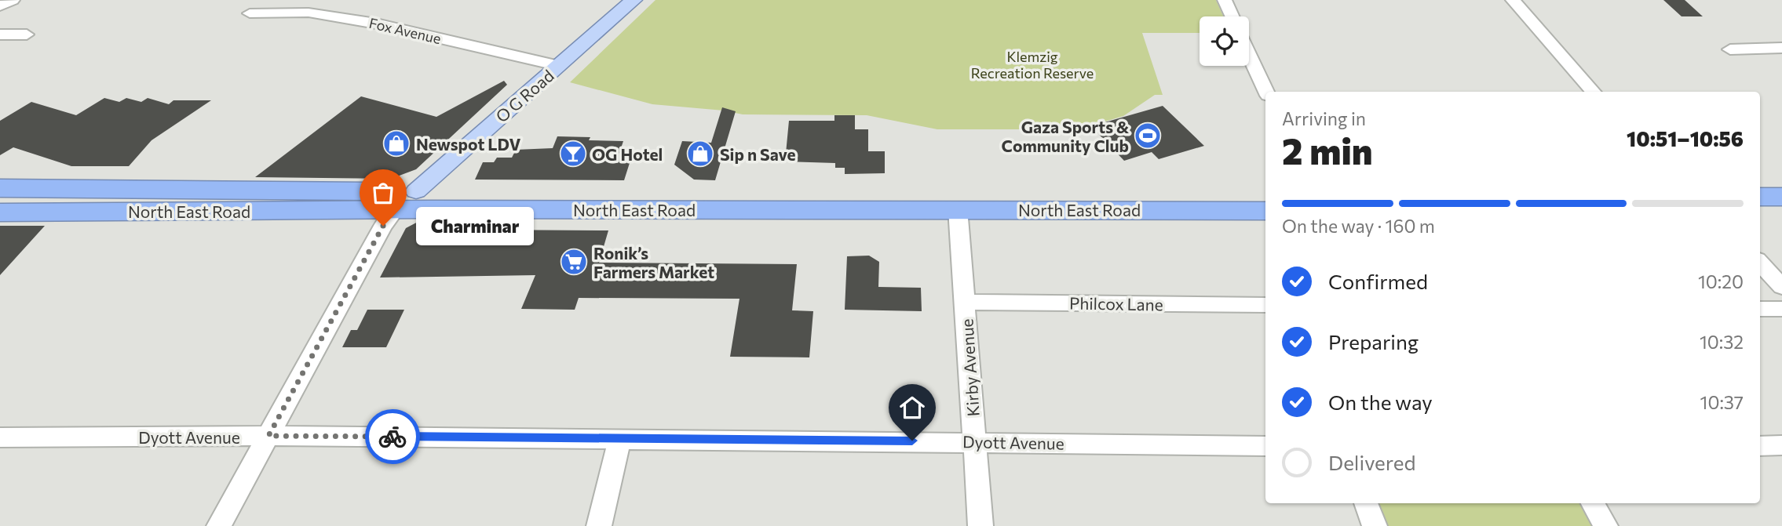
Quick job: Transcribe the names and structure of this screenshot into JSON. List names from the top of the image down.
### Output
{
  "streets": {
    "highway": ["North East Road"],
    "main road": ["O G Road"],
    "street": [
      "Fox Avenue",
      "Philcox Lane",
      "Kirby Avenue",
      "Dyott Avenue"
    ]
  },
  "crossings": [
    ["Fox Avenue", "O G Road"],
    ["O G Road", "North East Road"],
    ["North East Road", "Kirby Avenue"],
    ["Philcox Lane", "Kirby Avenue"],
    ["Kirby Avenue", "Dyott Avenue"]
  ],
  "parks": ["Klemzig Recreation Reserve"],
  "places": {
    "sports": ["Gaza Sports & Community Club"],
    "shop": ["Newspot LDV", "Sip n Save"],
    "bar": ["OG Hotel"],
    "other": ["Charminar"],
    "supermarket": ["Ronik’s Farmers Market"]
  },
  "page": {
    "heading": ["2 min", "Arriving in", "10:51–10:56"],
    "bar": "On the way · 160 m",
    "bubble": "Charminar",
    "list": [
      ["Confirmed", "10:20"],
      ["Preparing", "10:32"],
      ["On the way", "10:37"],
      "Delivered"
    ]
  }
}
